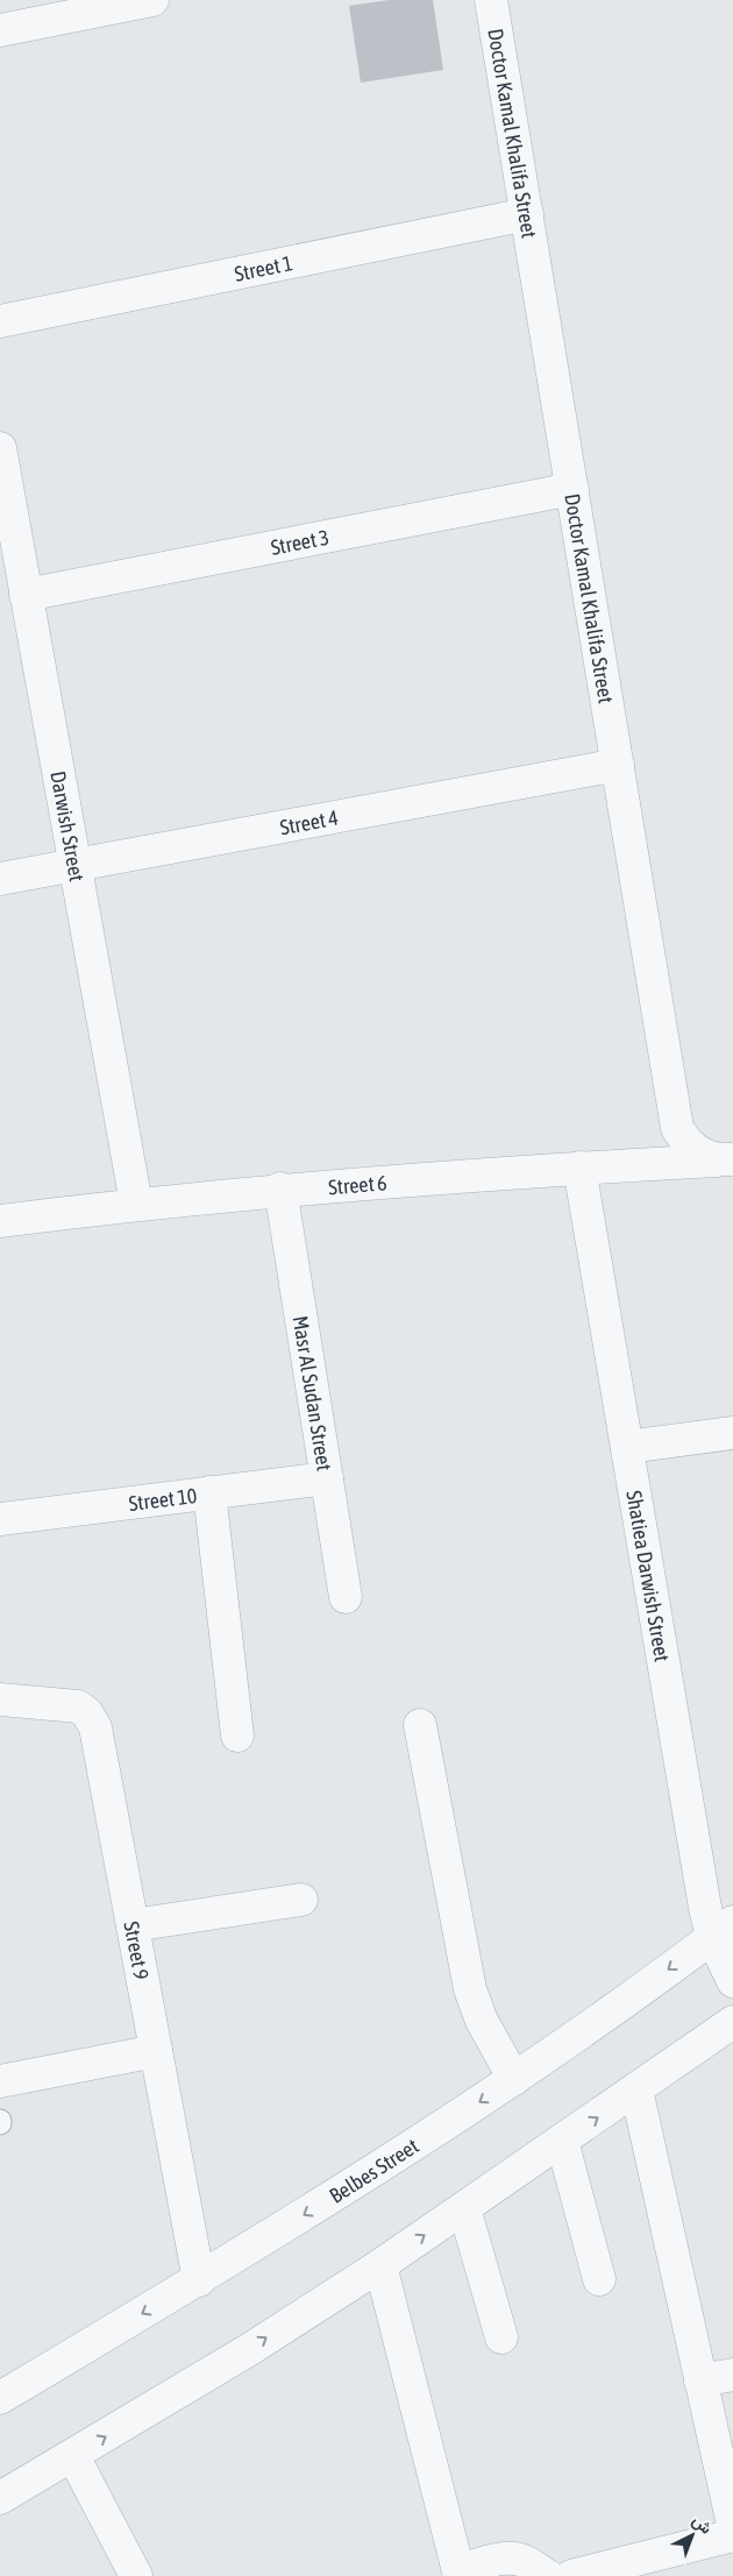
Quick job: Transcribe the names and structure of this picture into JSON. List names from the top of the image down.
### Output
{
  "streets": {
    "street": [
      "Doctor Kamal Khalifa Street",
      "Street 1",
      "Street 3",
      "Street 4",
      "Darwish Street",
      "Street 6",
      "Masr Al Sudan Street",
      "Street 10",
      "Shatiea Darwish Street",
      "Street 9",
      "Belbes Street"
    ]
  },
  "crossings": [
    ["Doctor Kamal Khalifa Street", "Street 1"],
    ["Doctor Kamal Khalifa Street", "Street 3"],
    ["Doctor Kamal Khalifa Street", "Street 4"],
    ["Doctor Kamal Khalifa Street", "Street 6"],
    ["Street 3", "Darwish Street"],
    ["Street 4", "Darwish Street"],
    ["Darwish Street", "Street 6"],
    ["Street 6", "Masr Al Sudan Street"],
    ["Street 6", "Shatiea Darwish Street"],
    ["Masr Al Sudan Street", "Street 10"],
    ["Shatiea Darwish Street", "Belbes Street"],
    ["Street 9", "Belbes Street"]
  ],
  "north": "top right"
}
